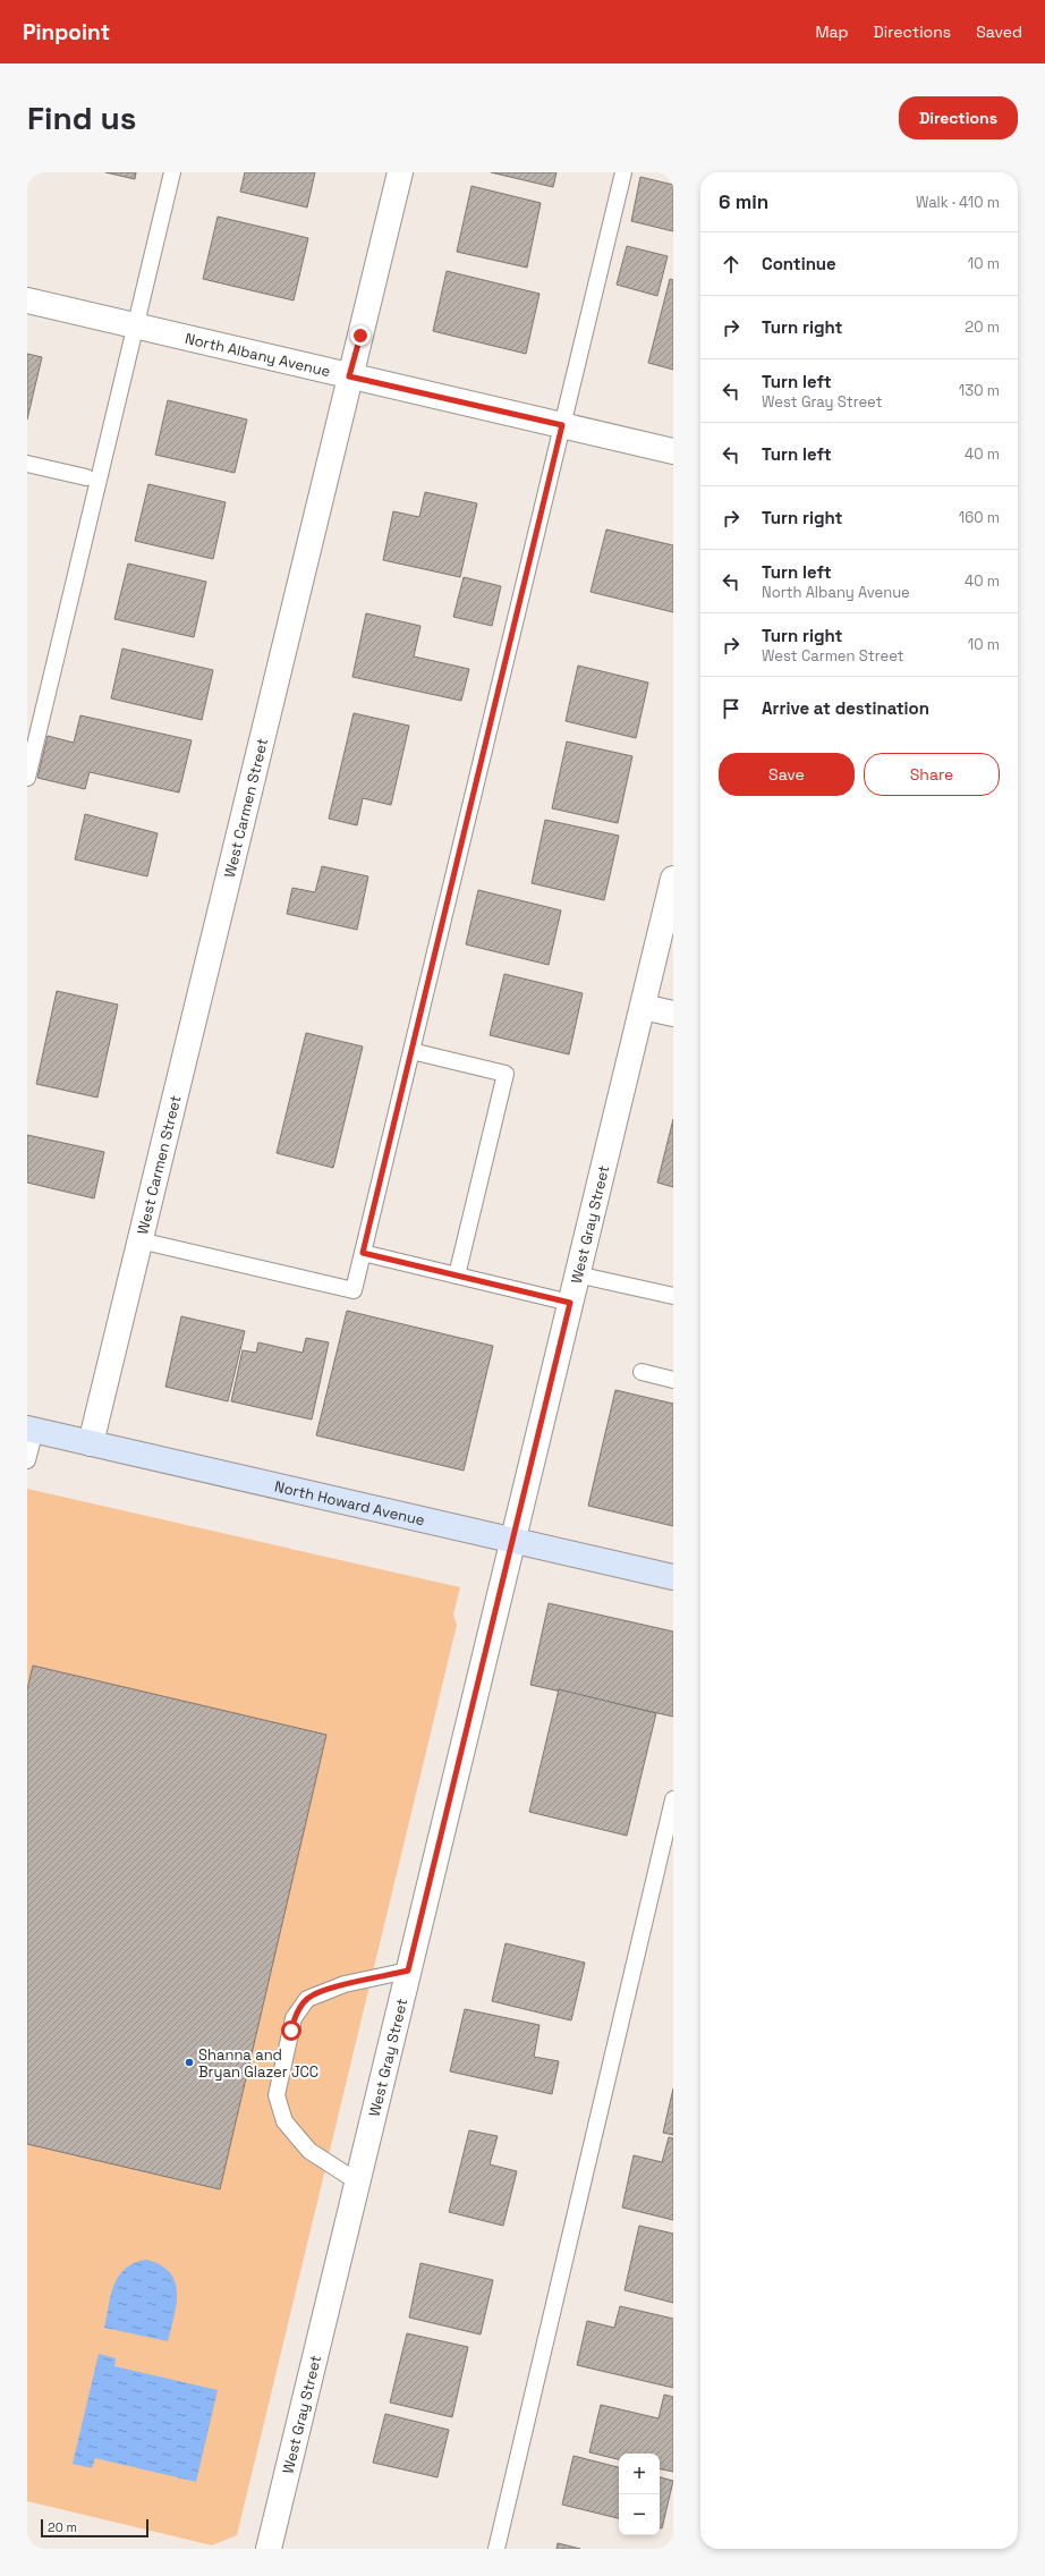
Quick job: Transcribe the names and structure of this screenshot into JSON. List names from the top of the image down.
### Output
{
  "streets": {
    "main road": ["North Howard Avenue"],
    "street": ["North Albany Avenue", "West Carmen Street", "West Gray Street"]
  },
  "crossings": [
    ["North Albany Avenue", "West Carmen Street"],
    ["West Carmen Street", "North Howard Avenue"],
    ["West Gray Street", "North Howard Avenue"]
  ],
  "places": ["Shanna and Bryan Glazer JCC"],
  "scale_bar": "20 m",
  "page": {
    "header": "Pinpoint",
    "nav": ["Map", "Directions", "Saved"],
    "buttons": [
      "Directions",
      ["Save", "Share"]
    ],
    "title": "Find us",
    "heading": ["6 min", "Walk · 410 m"],
    "list": [
      ["Continue", "10 m"],
      ["Turn right", "20 m"],
      ["Turn left", "West Gray Street", "130 m"],
      ["Turn left", "40 m"],
      ["Turn right", "160 m"],
      ["Turn left", "North Albany Avenue", "40 m"],
      ["Turn right", "West Carmen Street", "10 m"],
      "Arrive at destination"
    ],
    "map_buttons": ["+", "−"],
    "scale": "20 m"
  }
}
